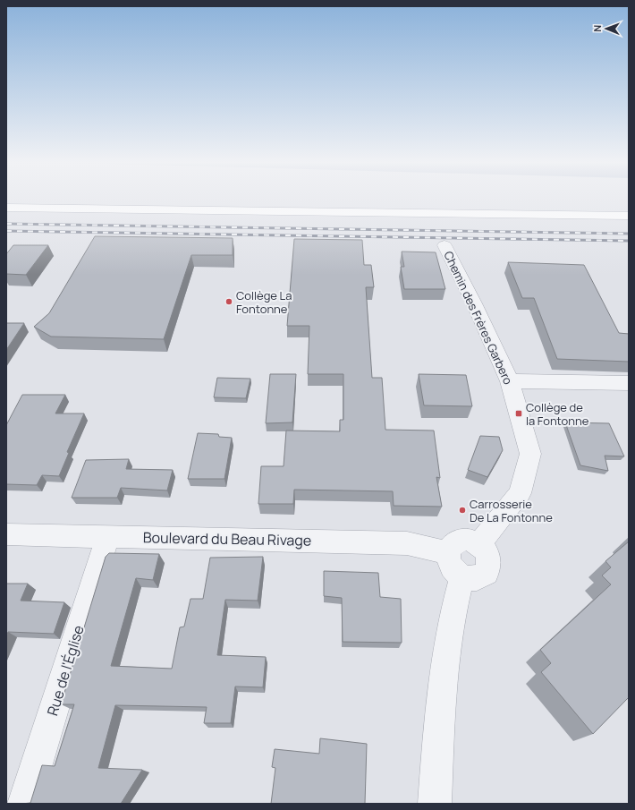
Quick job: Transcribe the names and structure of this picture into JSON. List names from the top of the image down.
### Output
{
  "streets": {
    "street": ["Chemin des Frères Garbero", "Boulevard du Beau Rivage", "Rue de l'Église"]
  },
  "crossings": [
    ["Chemin des Frères Garbero", "Boulevard du Beau Rivage"],
    ["Boulevard du Beau Rivage", "Rue de l'Église"]
  ],
  "places": {
    "other": ["Collège La Fontonne", "Carrosserie De La Fontonne"],
    "transit": ["Collège de la Fontonne"]
  },
  "north": "left"
}
